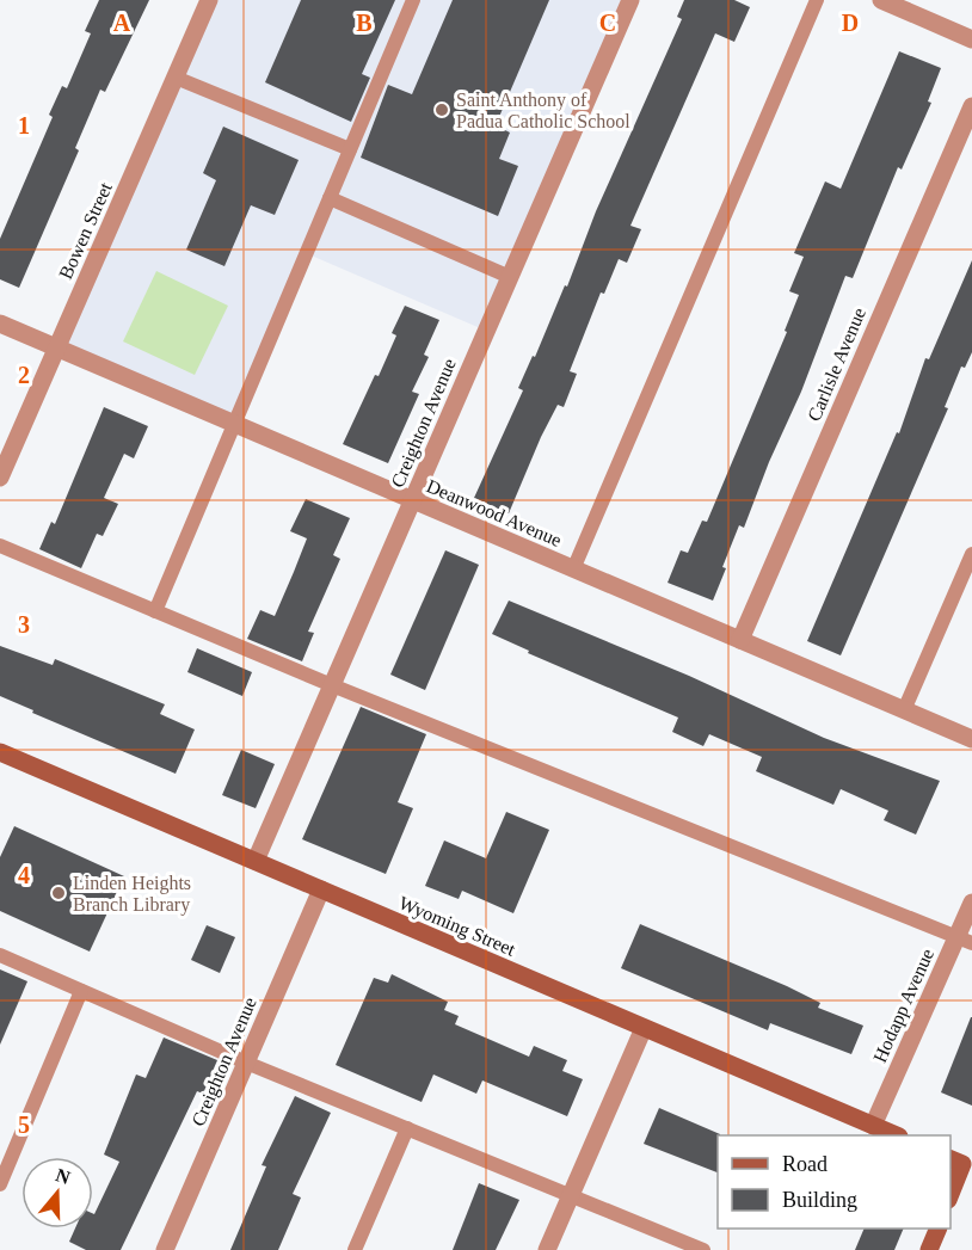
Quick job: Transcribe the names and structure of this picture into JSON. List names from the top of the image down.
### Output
{
  "streets": {
    "street": [
      "Bowen Street",
      "Carlisle Avenue",
      "Creighton Avenue",
      "Deanwood Avenue",
      "Wyoming Street",
      "Hodapp Avenue"
    ]
  },
  "crossings": [
    ["Bowen Street", "Deanwood Avenue"],
    ["Carlisle Avenue", "Deanwood Avenue"],
    ["Creighton Avenue", "Deanwood Avenue"],
    ["Creighton Avenue", "Wyoming Street"],
    ["Wyoming Street", "Hodapp Avenue"]
  ],
  "places": ["Saint Anthony of Padua Catholic School", "Linden Heights Branch Library"],
  "legend": ["Road", "Building"],
  "north": "top",
  "grid": {
    "columns": [
      "A",
      "B",
      "C",
      "D"
    ],
    "rows": [
      "1",
      "2",
      "3",
      "4",
      "5"
    ]
  }
}
